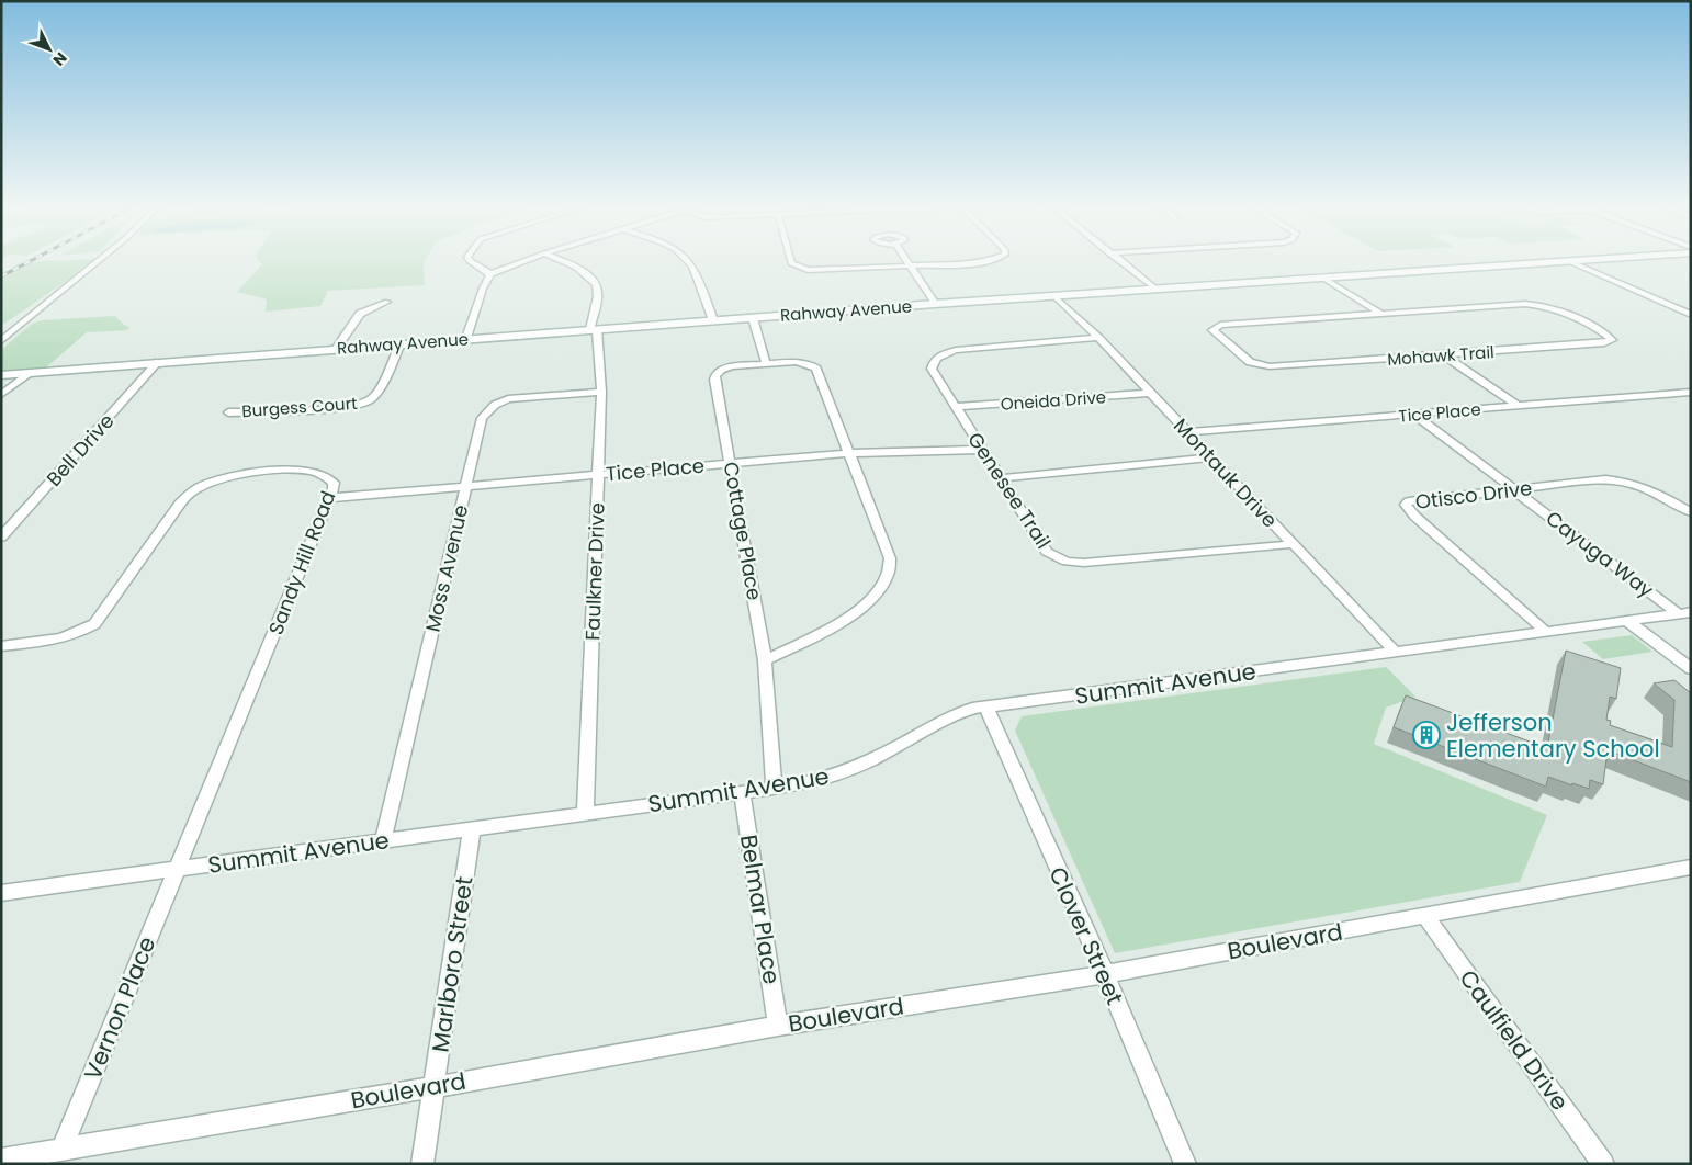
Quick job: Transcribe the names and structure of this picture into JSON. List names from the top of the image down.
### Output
{
  "streets": {
    "street": [
      "Rahway Avenue",
      "Mohawk Trail",
      "Oneida Drive",
      "Burgess Court",
      "Tice Place",
      "Bell Drive",
      "Montauk Drive",
      "Genesee Trail",
      "Otisco Drive",
      "Cottage Place",
      "Cayuga Way",
      "Sandy Hill Road",
      "Moss Avenue",
      "Faulkner Drive",
      "Summit Avenue",
      "Belmar Place",
      "Clover Street",
      "Boulevard",
      "Marlboro Street",
      "Vernon Place",
      "Caulfield Drive"
    ]
  },
  "crossings": [
    ["Rahway Avenue", "Burgess Court"],
    ["Rahway Avenue", "Bell Drive"],
    ["Rahway Avenue", "Montauk Drive"],
    ["Rahway Avenue", "Faulkner Drive"],
    ["Oneida Drive", "Montauk Drive"],
    ["Oneida Drive", "Genesee Trail"],
    ["Tice Place", "Montauk Drive"],
    ["Tice Place", "Genesee Trail"],
    ["Tice Place", "Cottage Place"],
    ["Tice Place", "Cayuga Way"],
    ["Tice Place", "Sandy Hill Road"],
    ["Tice Place", "Moss Avenue"],
    ["Tice Place", "Faulkner Drive"],
    ["Montauk Drive", "Genesee Trail"],
    ["Montauk Drive", "Summit Avenue"],
    ["Otisco Drive", "Cayuga Way"],
    ["Otisco Drive", "Summit Avenue"],
    ["Cottage Place", "Summit Avenue"],
    ["Cayuga Way", "Summit Avenue"],
    ["Sandy Hill Road", "Summit Avenue"],
    ["Sandy Hill Road", "Vernon Place"],
    ["Moss Avenue", "Faulkner Drive"],
    ["Moss Avenue", "Summit Avenue"],
    ["Faulkner Drive", "Summit Avenue"],
    ["Summit Avenue", "Belmar Place"],
    ["Summit Avenue", "Clover Street"],
    ["Summit Avenue", "Marlboro Street"],
    ["Summit Avenue", "Vernon Place"],
    ["Belmar Place", "Boulevard"],
    ["Clover Street", "Boulevard"],
    ["Boulevard", "Marlboro Street"],
    ["Boulevard", "Vernon Place"],
    ["Boulevard", "Caulfield Drive"]
  ],
  "places": {
    "building": ["Jefferson Elementary School"]
  },
  "north": "bottom right"
}
